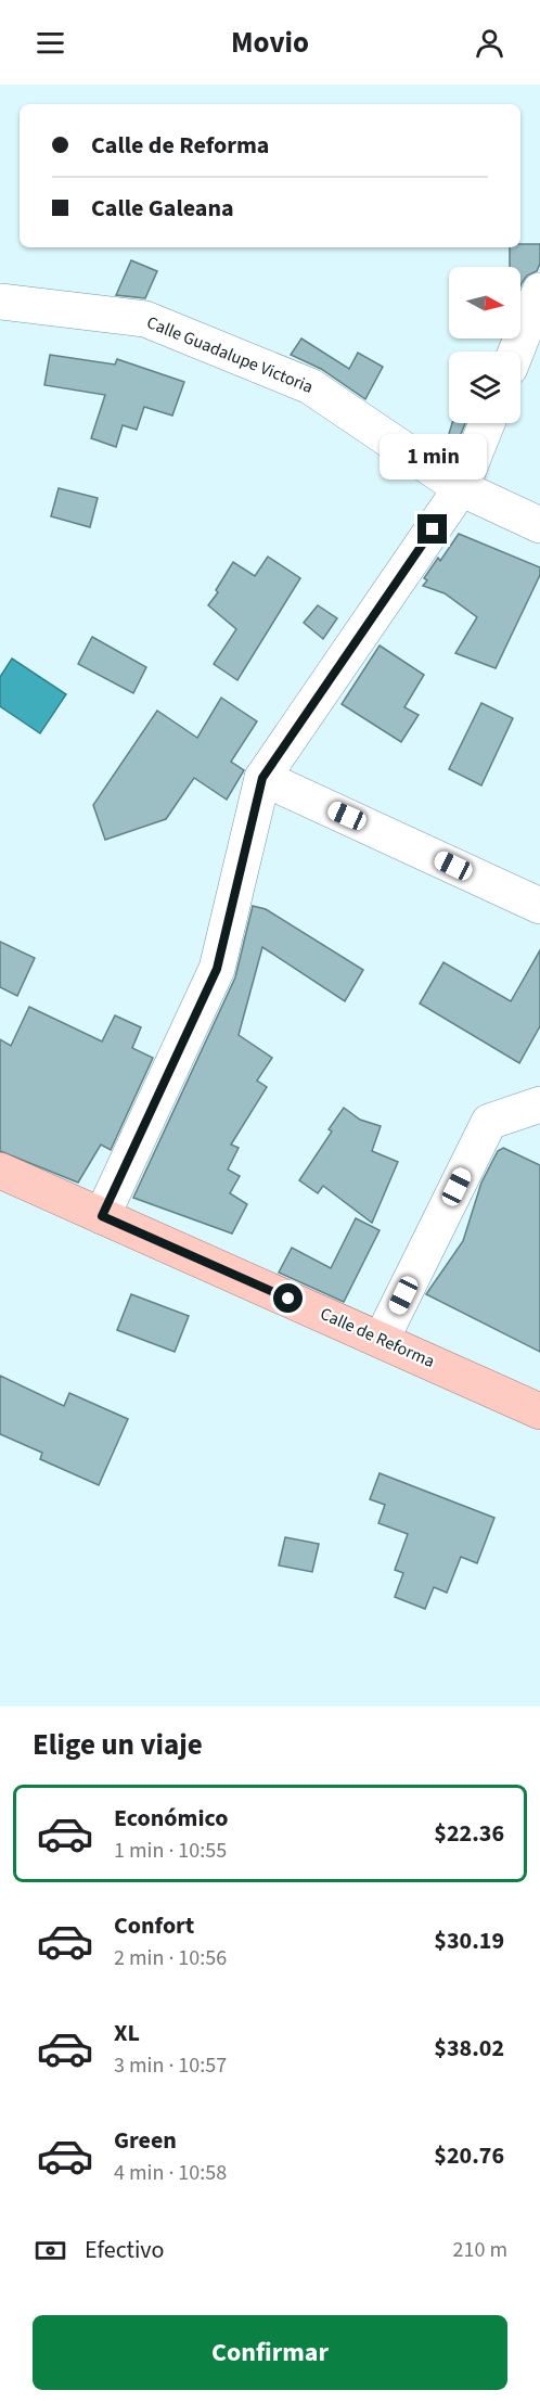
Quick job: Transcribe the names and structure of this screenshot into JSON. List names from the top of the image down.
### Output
{
  "streets": {
    "main road": ["Calle de Reforma"],
    "street": ["Calle Guadalupe Victoria"]
  },
  "north": "right",
  "page": {
    "header": "Movio",
    "banner": ["Calle de Reforma", "Calle Galeana"],
    "bubble": "1 min",
    "heading": "Elige un viaje",
    "list": [
      {
        "name": "Económico",
        "note": "1 min · 10:55",
        "value": "$22.36"
      },
      {
        "name": "Confort",
        "note": "2 min · 10:56",
        "value": "$30.19"
      },
      {
        "name": "XL",
        "note": "3 min · 10:57",
        "value": "$38.02"
      },
      {
        "name": "Green",
        "note": "4 min · 10:58",
        "value": "$20.76"
      }
    ],
    "pay": ["Efectivo", "210 m"],
    "buttons": "Confirmar"
  }
}
